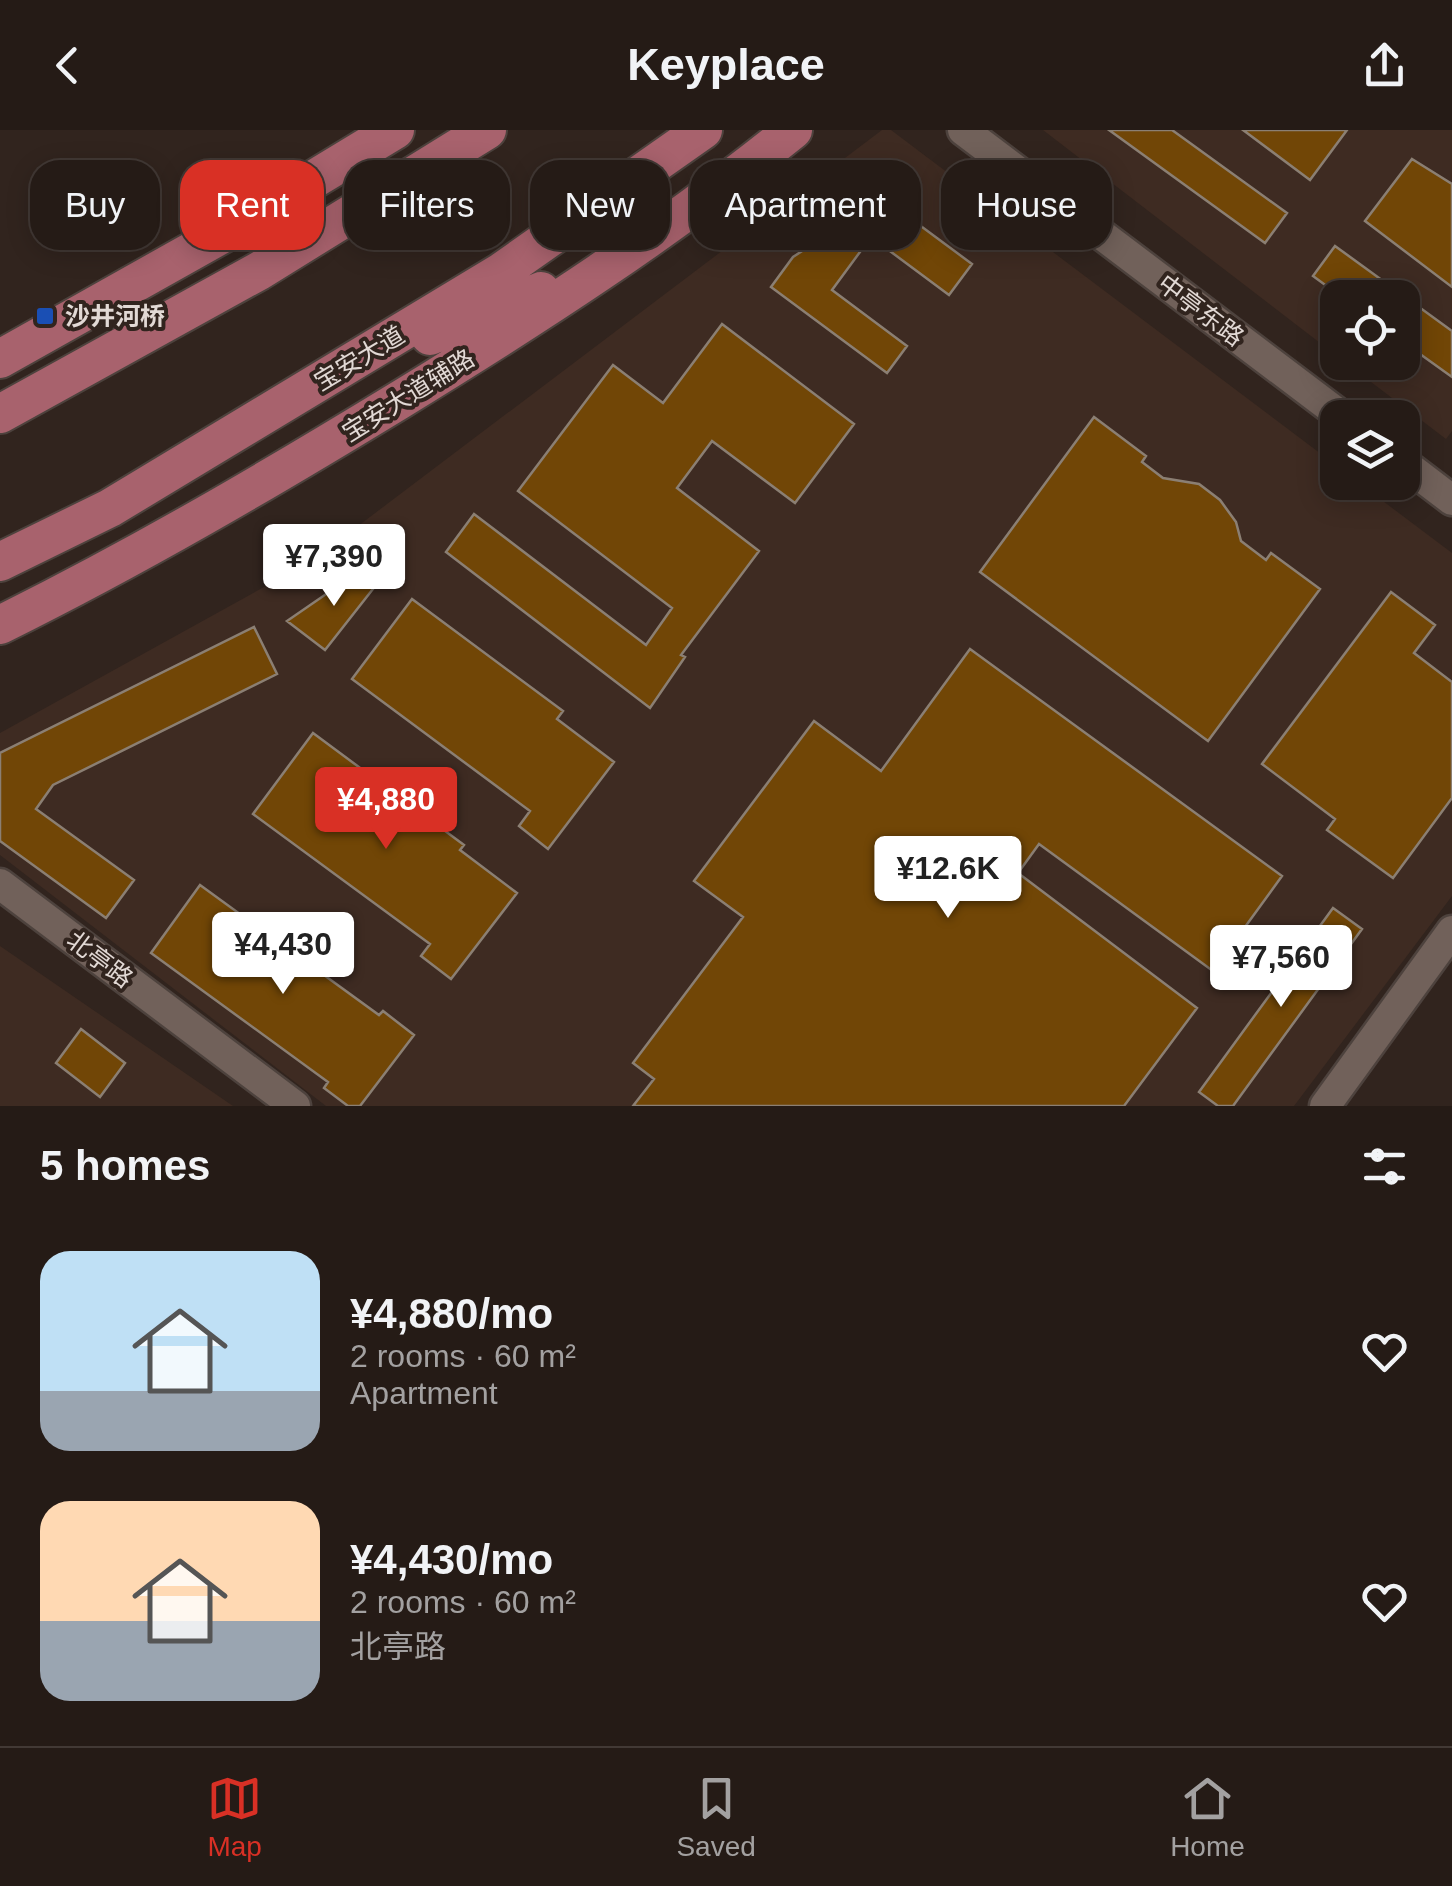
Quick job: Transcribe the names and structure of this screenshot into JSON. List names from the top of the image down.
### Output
{
  "streets": {
    "main road": ["宝安大道", "宝安大道辅路"],
    "street": ["中亭东路", "北亭路"]
  },
  "places": {
    "transit": ["沙井河桥"]
  },
  "page": {
    "header": "Keyplace",
    "chip": [
      "Buy",
      "Rent",
      "Filters",
      "New",
      "Apartment",
      "House"
    ],
    "price": [
      "¥7,390",
      "¥4,880",
      "¥12.6K",
      "¥4,430",
      "¥7,560"
    ],
    "heading": "5 homes",
    "list": [
      {
        "name": "¥4,880/mo",
        "note": "2 rooms · 60 m² · Apartment"
      },
      {
        "name": "¥4,430/mo",
        "note": "2 rooms · 60 m² · 北亭路"
      }
    ],
    "tabs": ["Map", "Saved", "Home"]
  }
}
